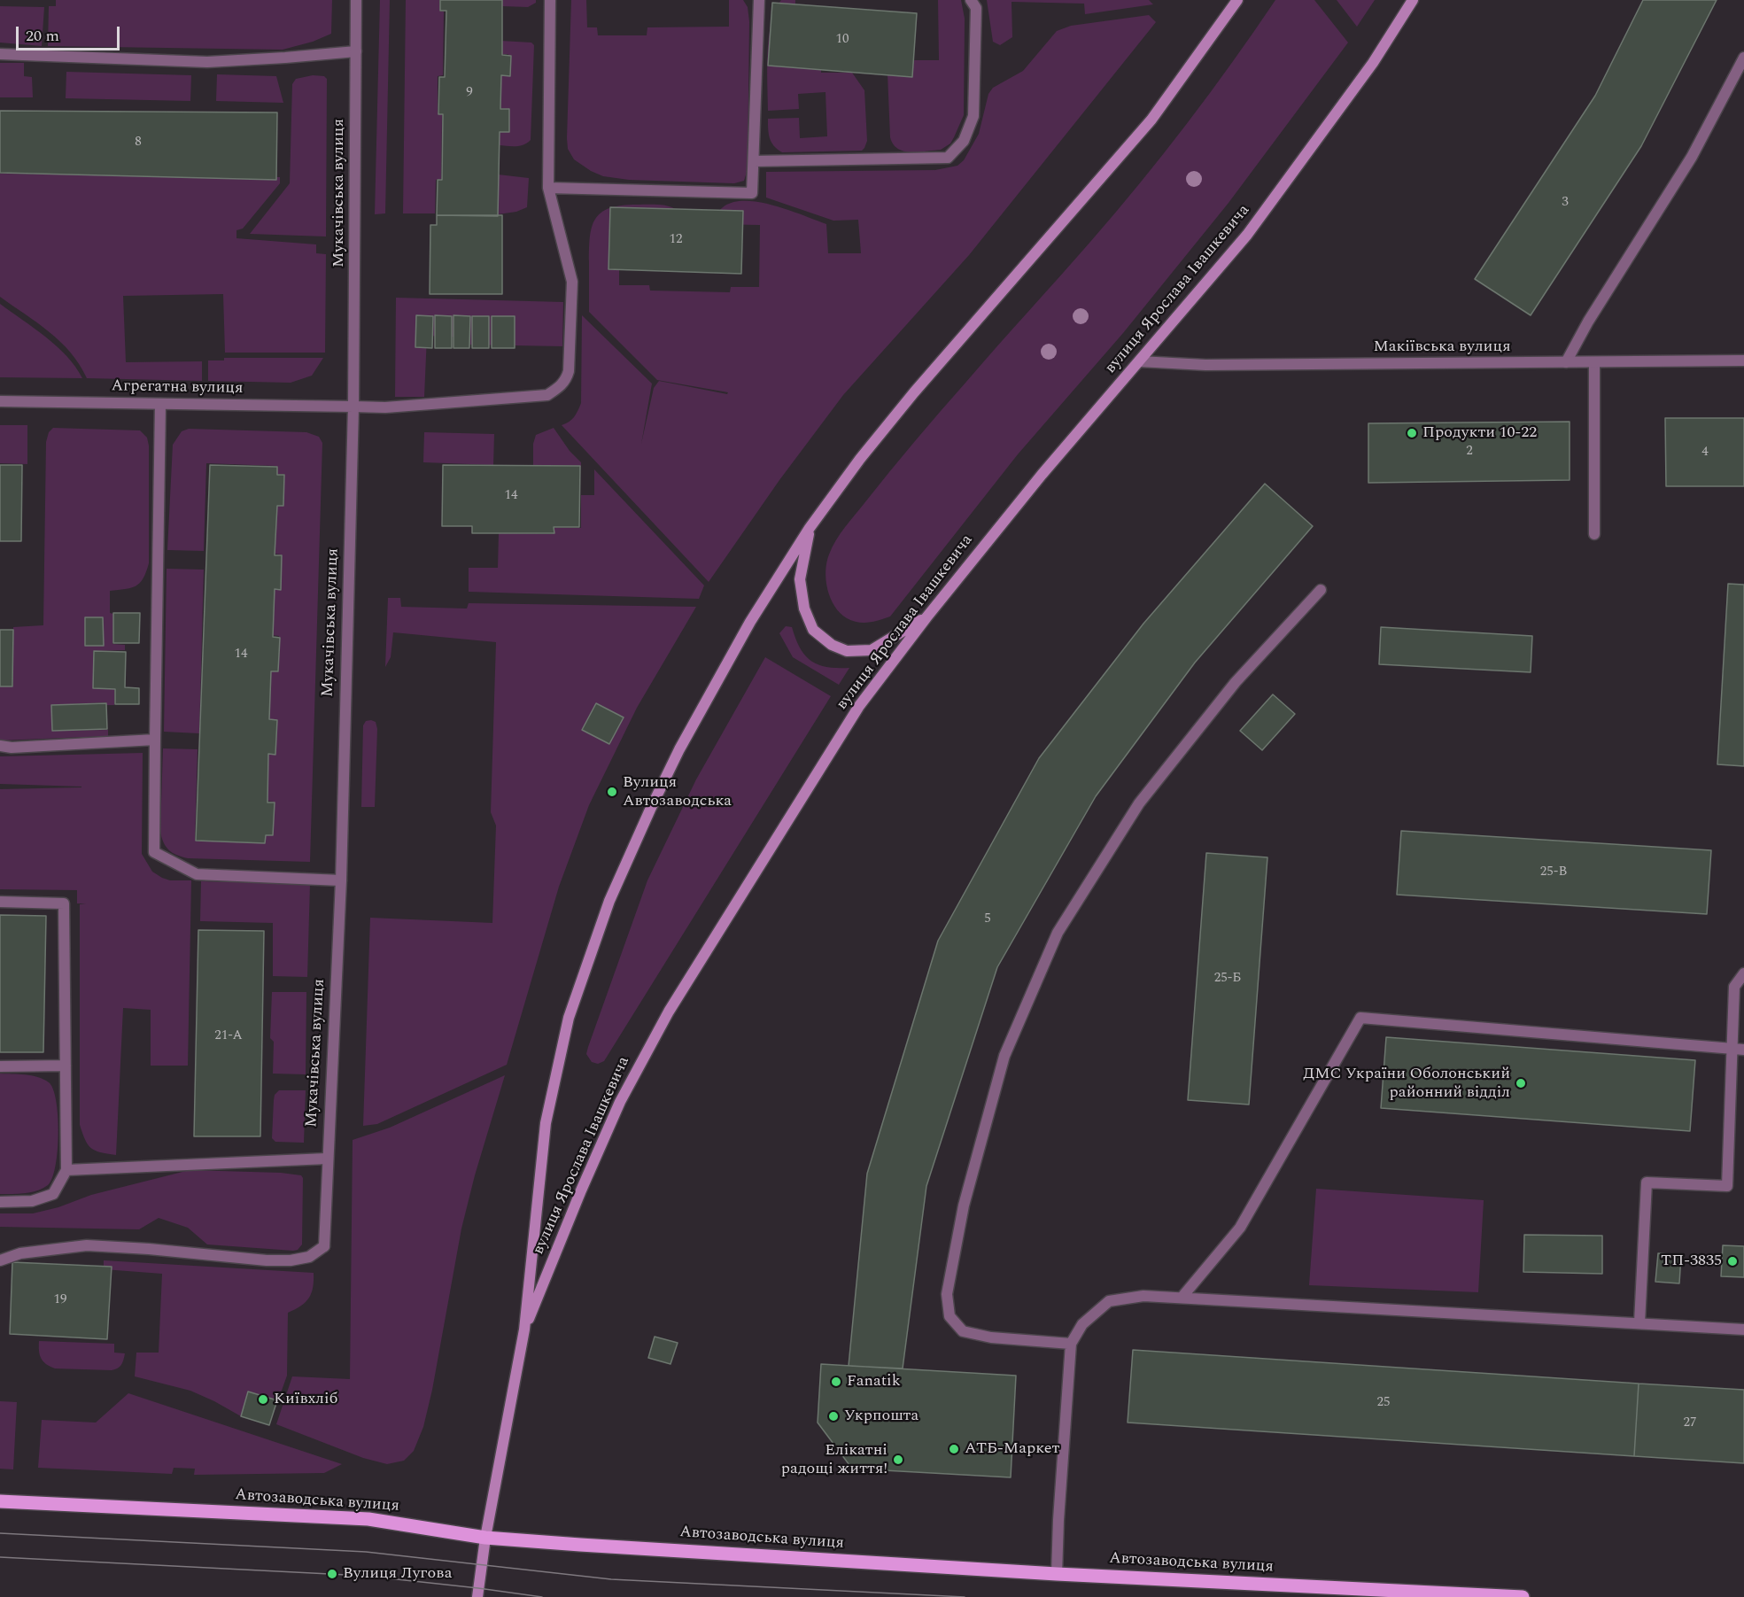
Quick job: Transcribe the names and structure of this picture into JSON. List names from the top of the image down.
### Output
{
  "streets": {
    "main road": ["вулиця Ярослава Івашкевича", "Автозаводська вулиця"],
    "street": ["Мукачівська вулиця", "Макіївська вулиця", "Агрегатна вулиця"]
  },
  "crossings": [
    ["Мукачівська вулиця", "Агрегатна вулиця"],
    ["вулиця Ярослава Івашкевича", "Макіївська вулиця"],
    ["вулиця Ярослава Івашкевича", "Автозаводська вулиця"]
  ],
  "places": [
    "Продукти 10-22",
    "Вулиця Автозаводська",
    "ДМС України Оболонський районний відділ",
    "ТП-3835",
    "Fanatik",
    "Київхліб",
    "Укрпошта",
    "АТБ-Маркет",
    "Елікатні радощі життя!",
    "Вулиця Лугова"
  ],
  "house_numbers": [
    "10",
    "9",
    "8",
    "3",
    "12",
    "2",
    "4",
    "14",
    "14",
    "25-В",
    "5",
    "25-Б",
    "21-А",
    "19",
    "25",
    "27"
  ],
  "scale_bar": "20 m"
}
